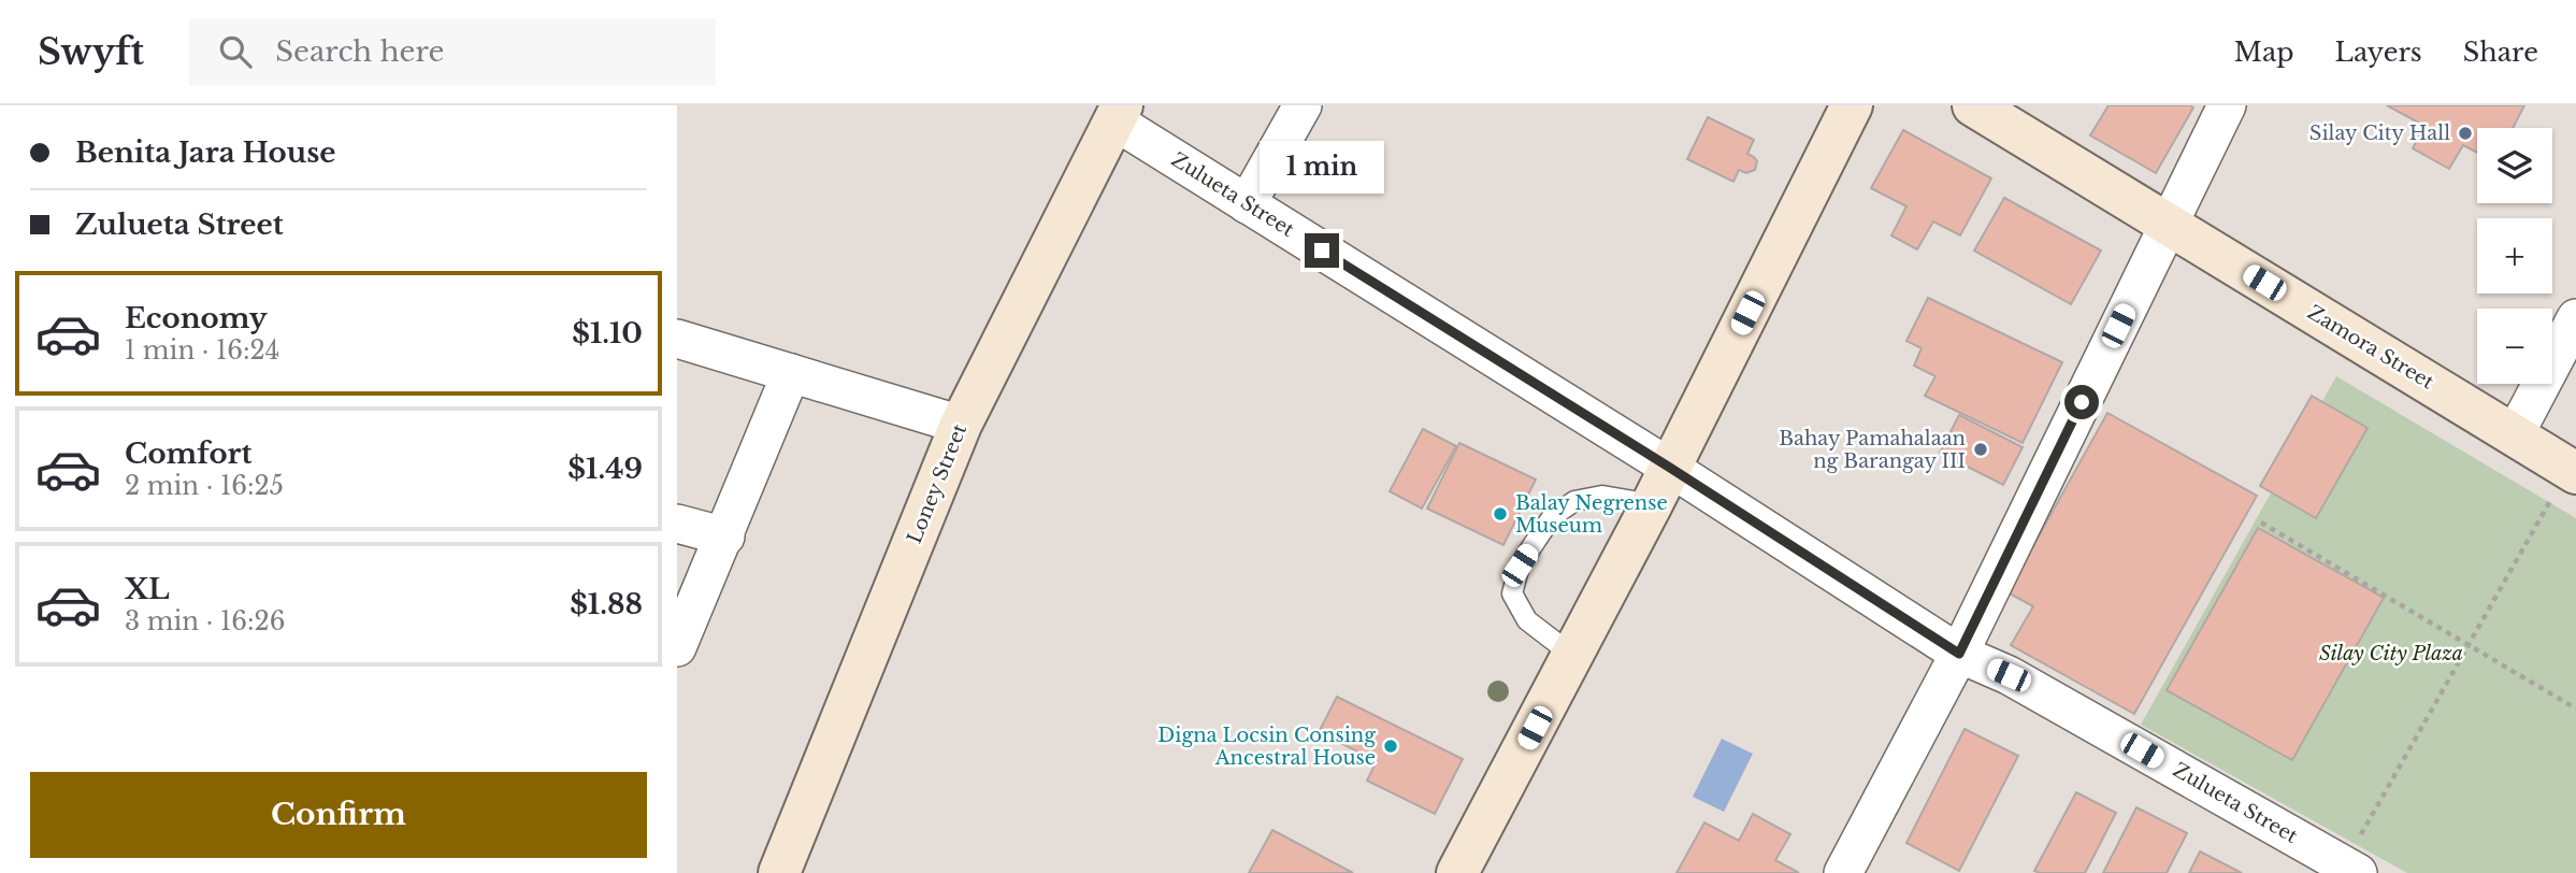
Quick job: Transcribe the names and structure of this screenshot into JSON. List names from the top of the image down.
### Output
{
  "streets": {
    "street": ["Zulueta Street", "Zamora Street", "Loney Street"]
  },
  "crossings": [
    ["Zulueta Street", "Loney Street"]
  ],
  "parks": ["Silay City Plaza"],
  "places": [
    "Silay City Hall",
    "Bahay Pamahalaan ng Barangay III",
    "Balay Negrense Museum",
    "Digna Locsin Consing Ancestral House"
  ],
  "page": {
    "header": "Swyft",
    "search": "Search here",
    "nav": ["Map", "Layers", "Share"],
    "banner": ["Benita Jara House", "Zulueta Street"],
    "map_buttons": ["+", "−"],
    "bubble": "1 min",
    "list": [
      {
        "name": "Economy",
        "note": "1 min · 16:24",
        "value": "$1.10"
      },
      {
        "name": "Comfort",
        "note": "2 min · 16:25",
        "value": "$1.49"
      },
      {
        "name": "XL",
        "note": "3 min · 16:26",
        "value": "$1.88"
      }
    ],
    "buttons": "Confirm"
  }
}
